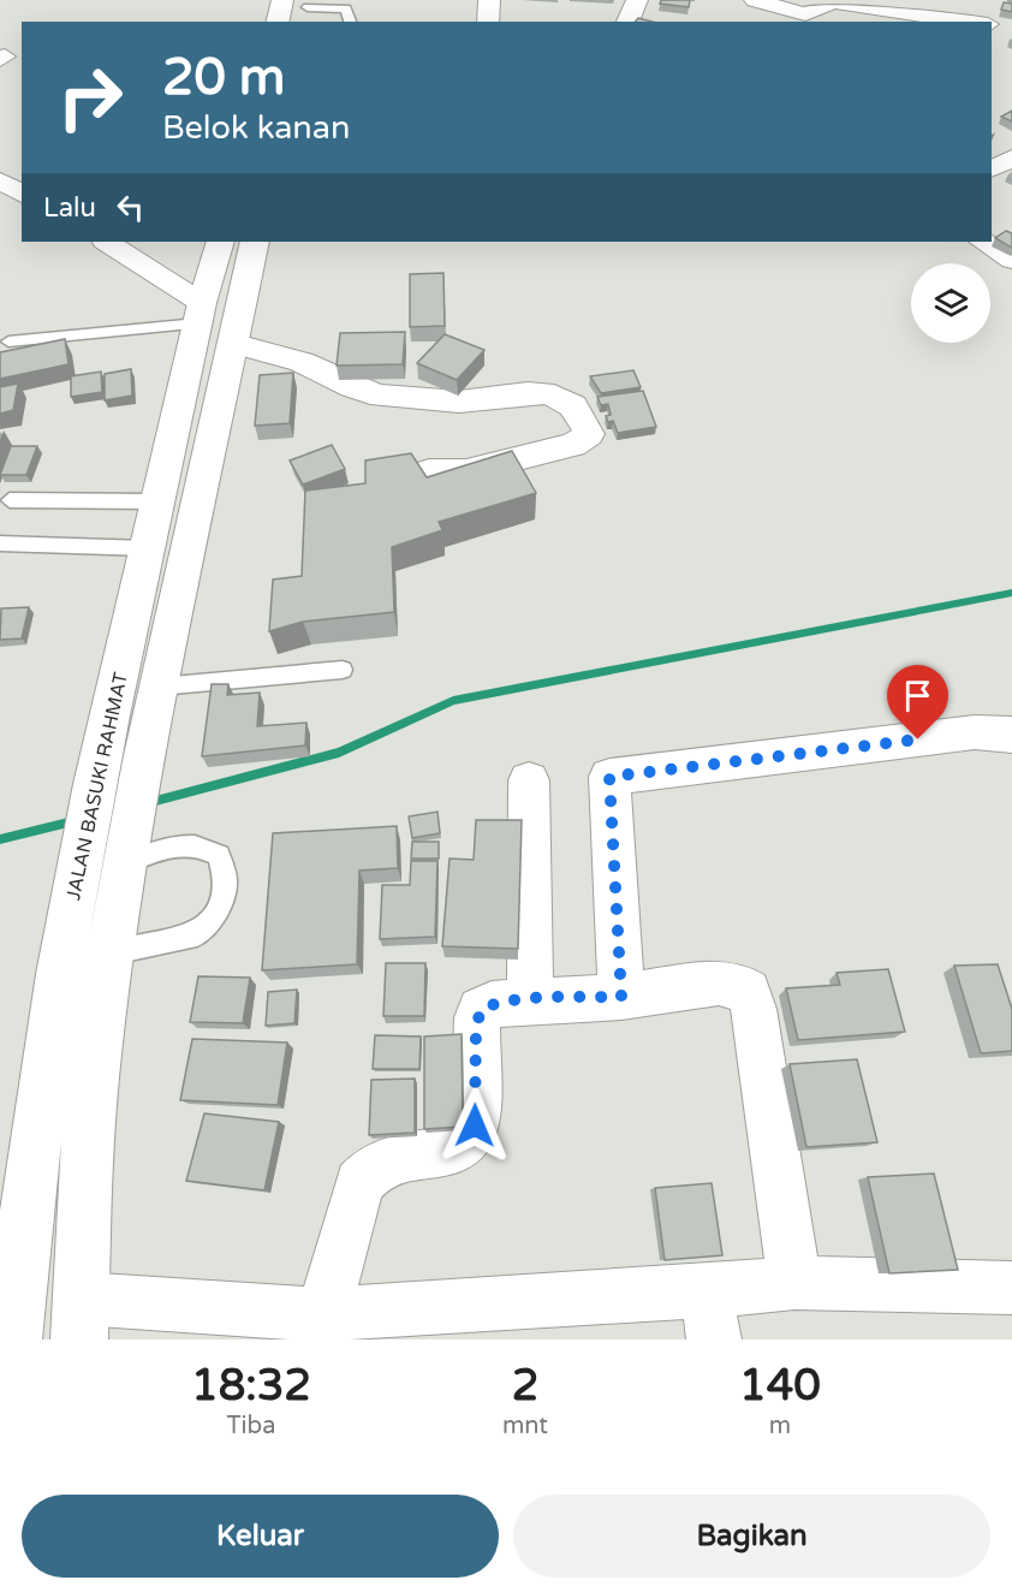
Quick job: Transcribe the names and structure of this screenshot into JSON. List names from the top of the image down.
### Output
{
  "streets": {
    "highway": ["JALAN BASUKI RAHMAT"]
  },
  "page": {
    "turn": ["20 m", "Belok kanan"],
    "then": "Lalu",
    "eta": [
      "18:32",
      "Tiba",
      "2",
      "mnt",
      "140",
      "m"
    ],
    "buttons": ["Keluar", "Bagikan"]
  }
}
